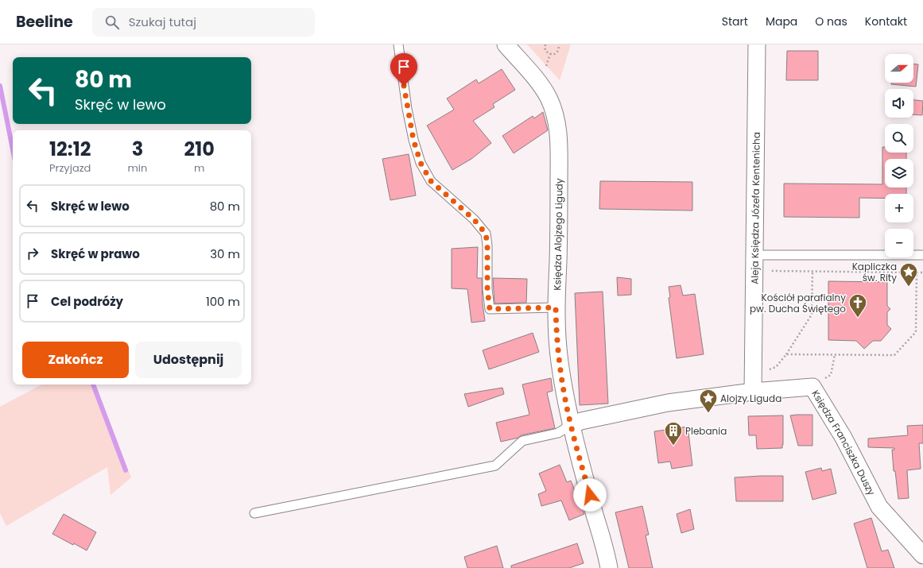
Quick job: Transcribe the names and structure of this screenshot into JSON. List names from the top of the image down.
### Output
{
  "streets": {
    "street": ["Aleja Księdza Józefa Kentenicha", "Księdza Alojzego Ligudy", "Księdza Franciszka Duszy"]
  },
  "crossings": [
    ["Aleja Księdza Józefa Kentenicha", "Księdza Franciszka Duszy"],
    ["Księdza Alojzego Ligudy", "Księdza Franciszka Duszy"]
  ],
  "places": {
    "place": ["Kapliczka św. Rity", "Alojzy Liguda"],
    "church": ["Kościół parafialny pw. Ducha Świętego"],
    "building": ["Plebania"]
  },
  "north": "right",
  "page": {
    "header": "Beeline",
    "search": "Szukaj tutaj",
    "nav": [
      "Start",
      "Mapa",
      "O nas",
      "Kontakt"
    ],
    "map_buttons": ["+", "−"],
    "turn": ["80 m", "Skręć w lewo"],
    "eta": [
      "12:12",
      "Przyjazd",
      "3",
      "min",
      "210",
      "m"
    ],
    "list": [
      {
        "name": "Skręć w lewo",
        "value": "80 m"
      },
      {
        "name": "Skręć w prawo",
        "value": "30 m"
      },
      {
        "name": "Cel podróży",
        "value": "100 m"
      }
    ],
    "buttons": ["Zakończ", "Udostępnij"]
  }
}
